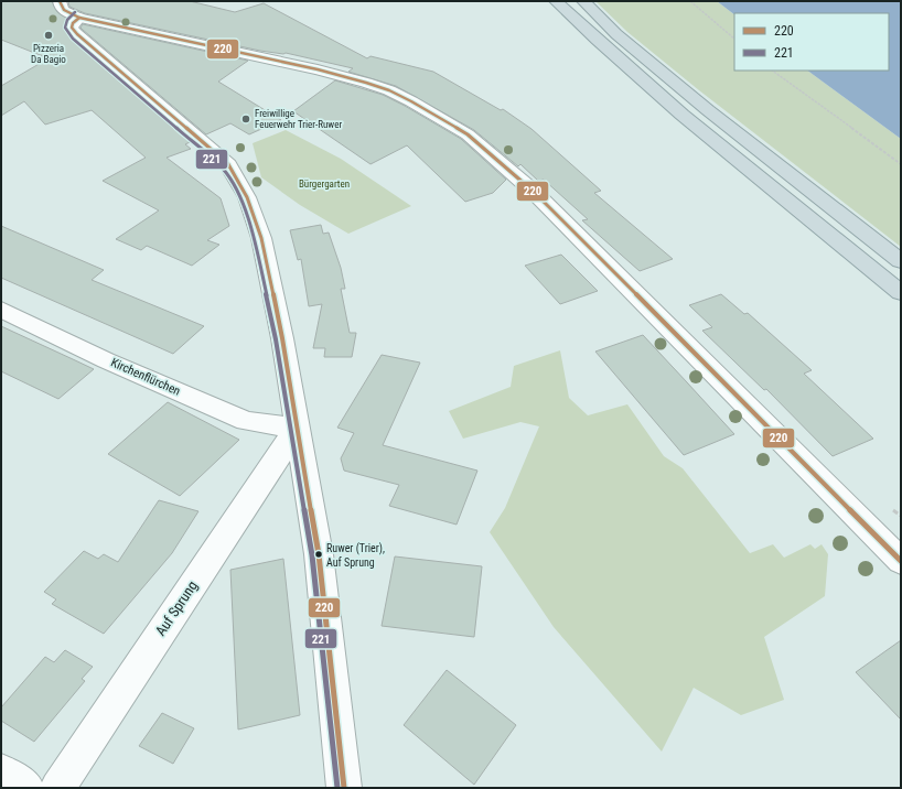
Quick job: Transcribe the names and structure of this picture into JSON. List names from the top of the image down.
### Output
{
  "streets": {
    "street": ["Kirchenflürchen", "Auf Sprung"]
  },
  "crossings": [
    ["Kirchenflürchen", "Auf Sprung"]
  ],
  "parks": ["Bürgergarten"],
  "places": ["Pizzeria Da Bagio", "Freiwillige Feuerwehr Trier-Ruwer", "Ruwer (Trier), Auf Sprung"],
  "lines": ["transit line 220", "transit line 221"],
  "legend": ["220", "221"]
}
